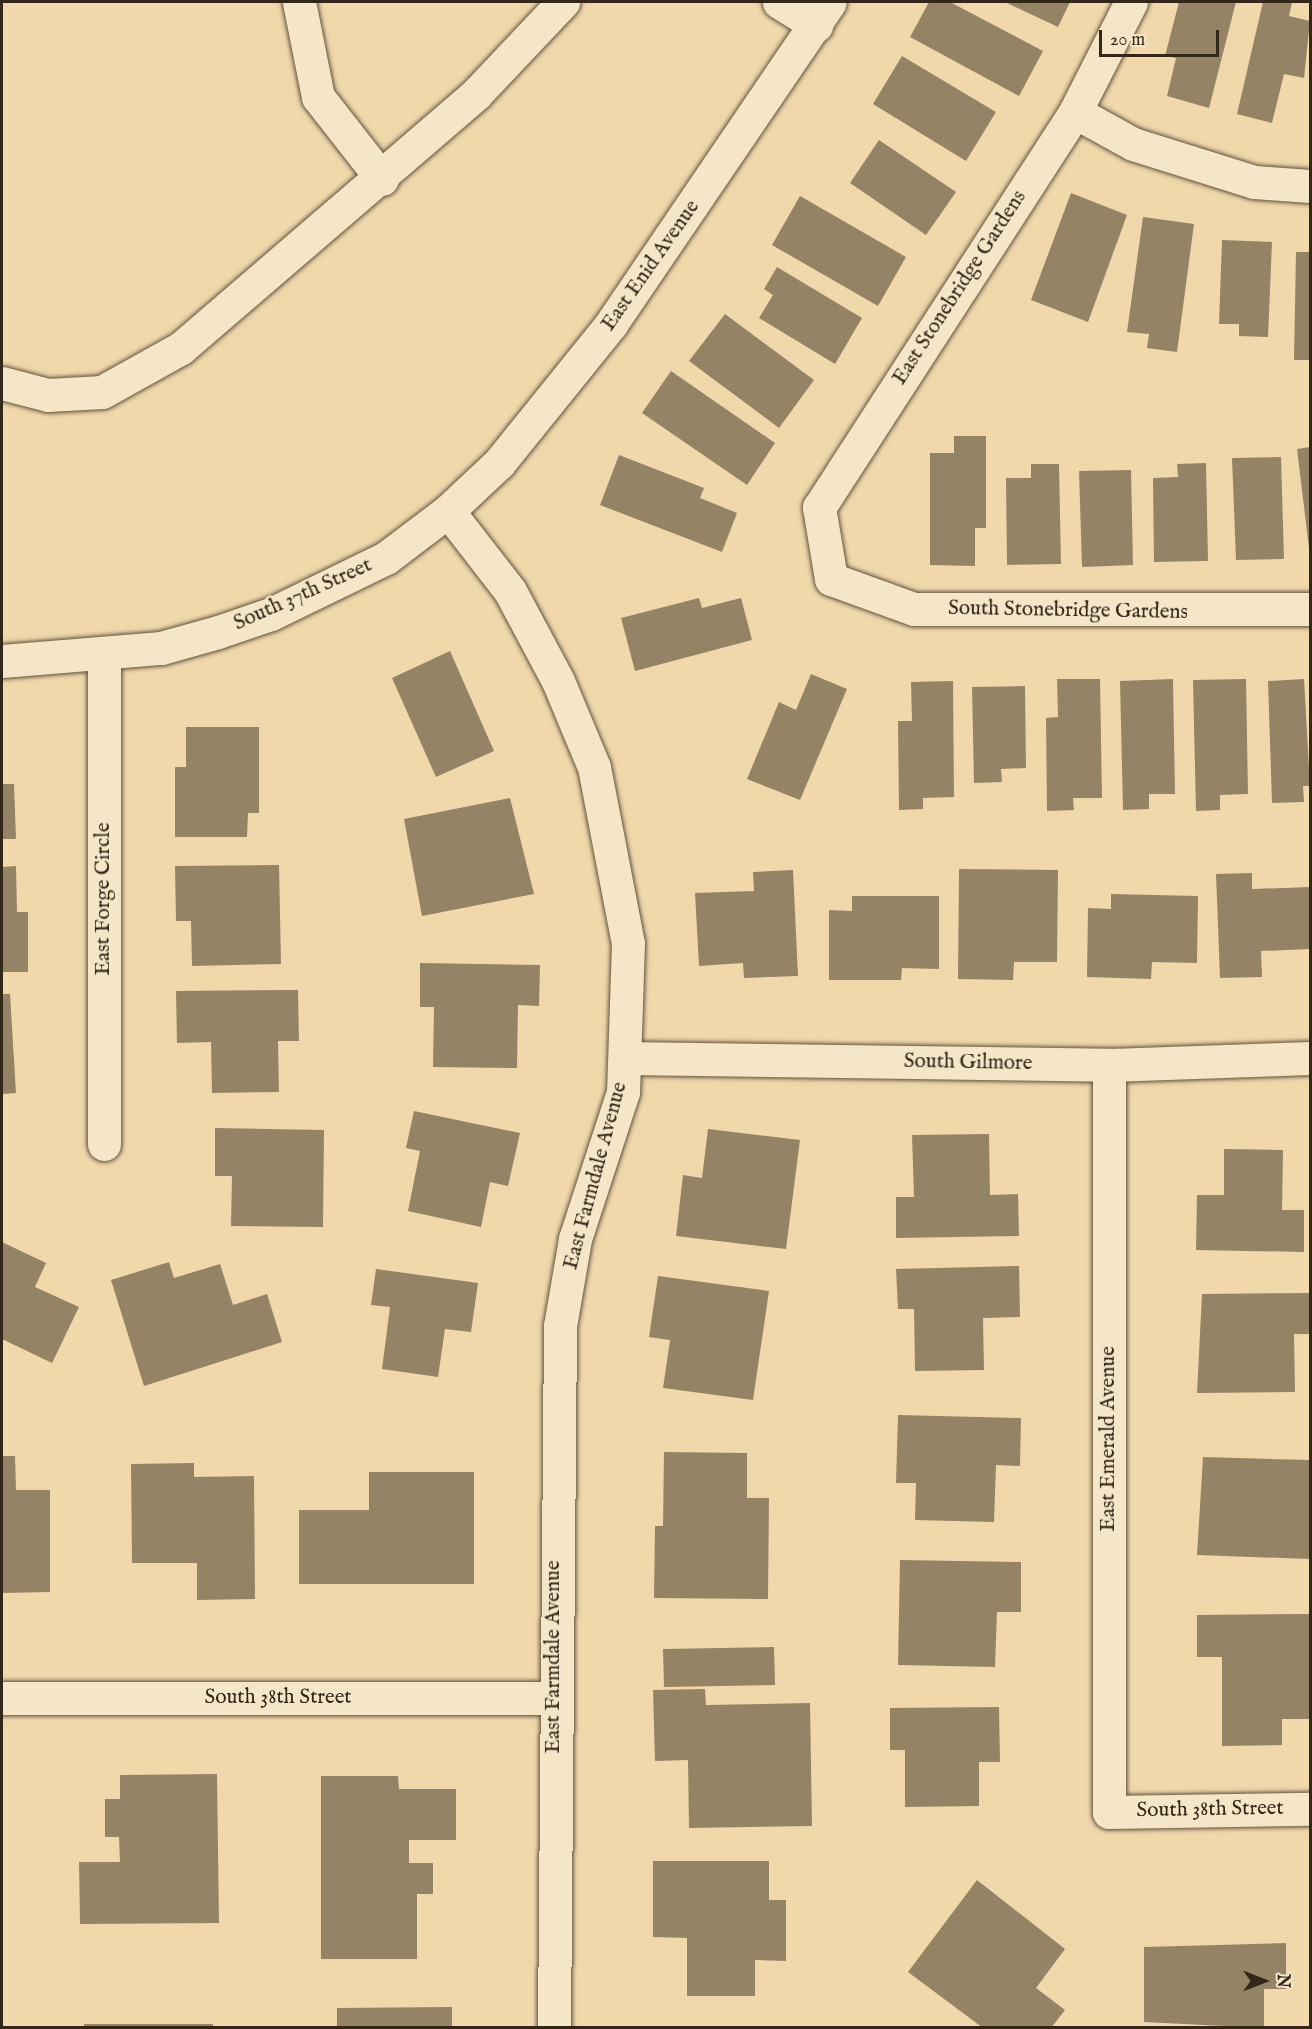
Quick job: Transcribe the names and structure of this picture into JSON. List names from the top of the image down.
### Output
{
  "streets": {
    "street": [
      "East Enid Avenue",
      "East Stonebridge Gardens",
      "South 37th Street",
      "South Stonebridge Gardens",
      "East Forge Circle",
      "South Gilmore",
      "East Farmdale Avenue",
      "East Emerald Avenue",
      "South 38th Street"
    ]
  },
  "crossings": [
    ["East Enid Avenue", "South 37th Street"],
    ["East Enid Avenue", "East Farmdale Avenue"],
    ["East Stonebridge Gardens", "South Stonebridge Gardens"],
    ["South 37th Street", "East Forge Circle"],
    ["South 37th Street", "East Farmdale Avenue"],
    ["South Gilmore", "East Farmdale Avenue"],
    ["South Gilmore", "East Emerald Avenue"],
    ["East Farmdale Avenue", "South 38th Street"],
    ["East Emerald Avenue", "South 38th Street"]
  ],
  "scale_bar": "20 m",
  "north": "right"
}
